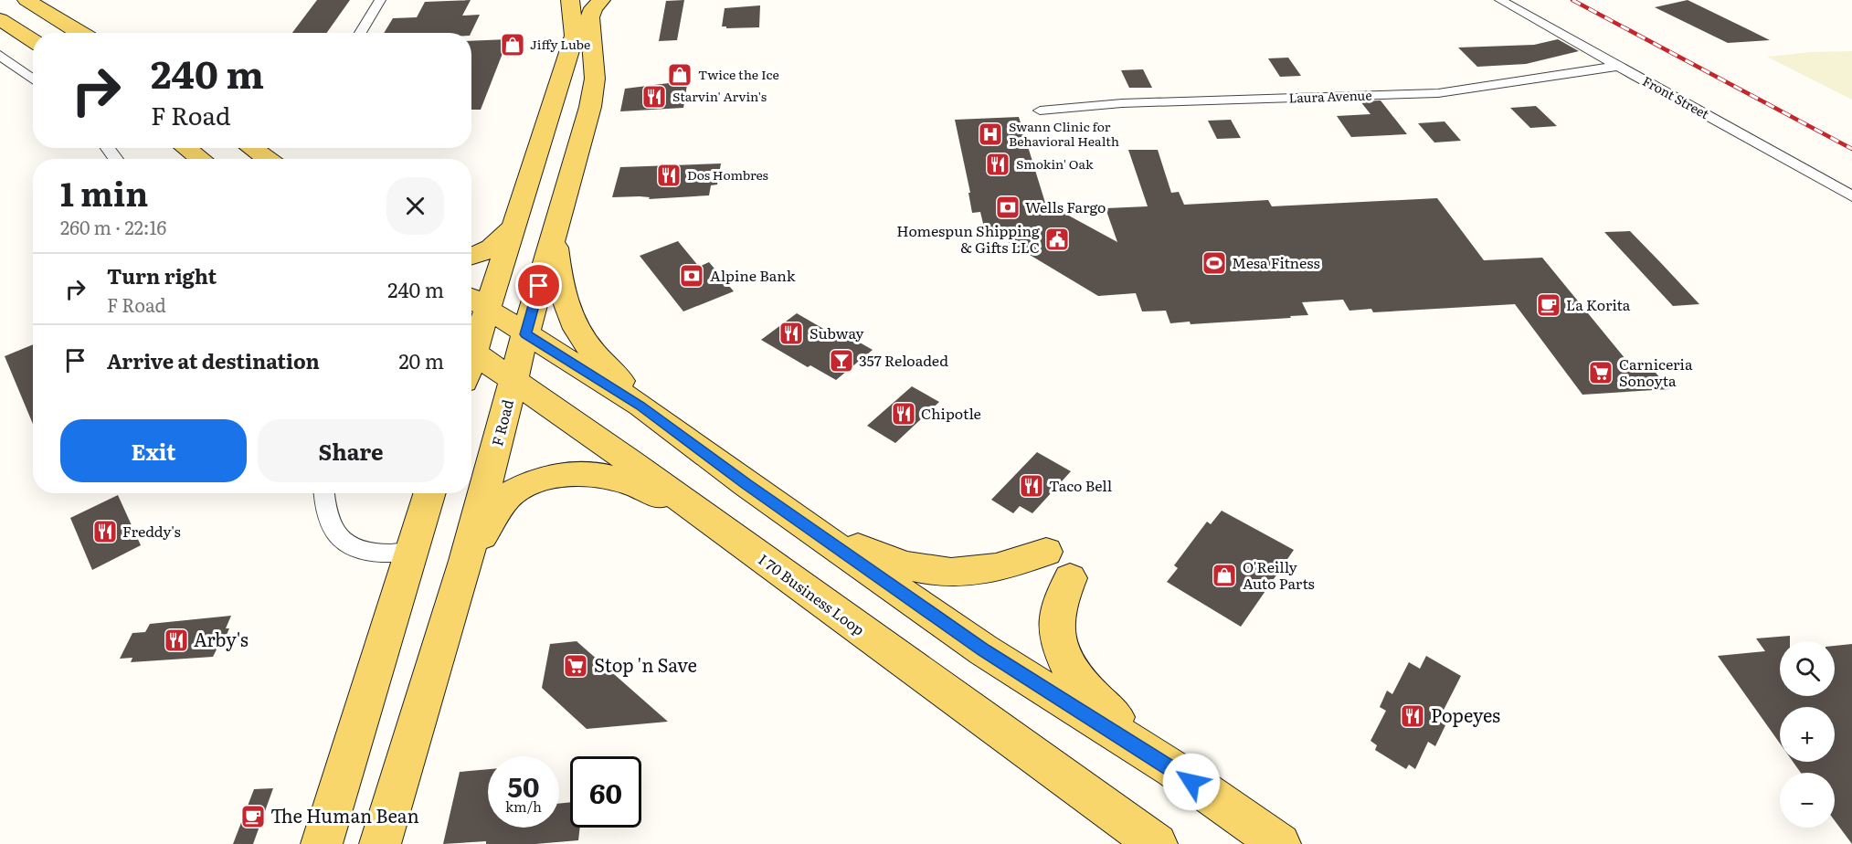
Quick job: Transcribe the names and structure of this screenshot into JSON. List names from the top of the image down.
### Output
{
  "streets": {
    "main road": ["F Road", "I 70 Business Loop"],
    "street": ["Laura Avenue", "Front Street"]
  },
  "crossings": [
    ["Laura Avenue", "Front Street"],
    ["F Road", "I 70 Business Loop"]
  ],
  "places": {
    "shop": ["Jiffy Lube", "Twice the Ice", "O'Reilly Auto Parts"],
    "restaurant": [
      "Starvin' Arvin's",
      "Smokin' Oak",
      "Dos Hombres",
      "Subway",
      "Chipotle",
      "Taco Bell",
      "Freddy's",
      "Arby's",
      "Popeyes"
    ],
    "hospital": ["Swann Clinic for Behavioral Health"],
    "bank": ["Wells Fargo", "Alpine Bank"],
    "public building": ["Homespun Shipping & Gifts LLC"],
    "sports": ["Mesa Fitness"],
    "cafe": ["La Korita", "The Human Bean"],
    "bar": ["357 Reloaded"],
    "supermarket": ["Carniceria Sonoyta", "Stop 'n Save"]
  },
  "page": {
    "turn": ["240 m", "F Road"],
    "heading": ["1 min", "260 m · 22:16"],
    "list": [
      {
        "name": "Turn right",
        "note": "F Road",
        "value": "240 m"
      },
      {
        "name": "Arrive at destination",
        "value": "20 m"
      }
    ],
    "buttons": ["Exit", "Share"],
    "map_buttons": ["+", "−"],
    "speed": "50 km/h",
    "limit": "60"
  }
}
